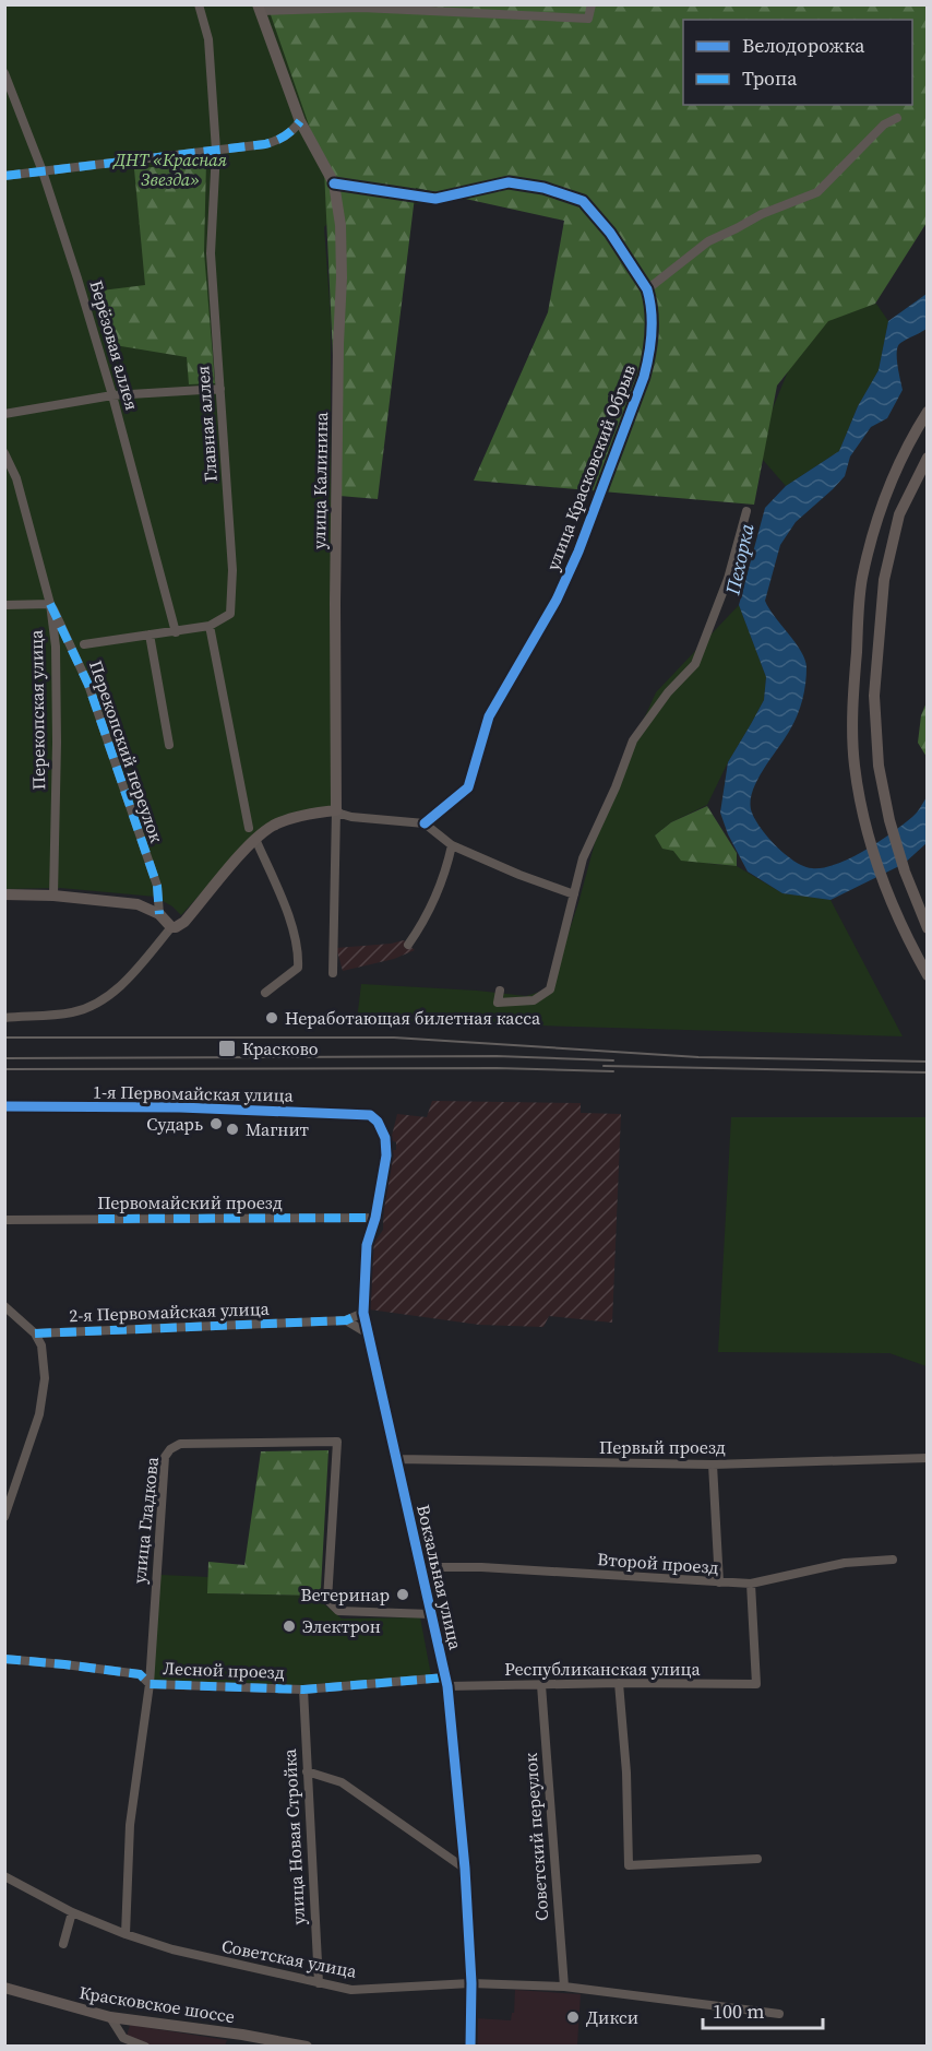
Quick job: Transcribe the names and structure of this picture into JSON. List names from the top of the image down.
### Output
{
  "streets": {
    "main road": ["улица Калинина", "Красковское шоссе"],
    "street": [
      "Берёзовая аллея",
      "Главная аллея",
      "улица Красковский Обрыв",
      "Перекопская улица",
      "Перекопский переулок",
      "1-я Первомайская улица",
      "Первомайский проезд",
      "2-я Первомайская улица",
      "Первый проезд",
      "улица Гладкова",
      "Второй проезд",
      "Вокзальная улица",
      "Республиканская улица",
      "Лесной проезд",
      "улица Новая Стройка",
      "Советский переулок",
      "Советская улица"
    ]
  },
  "crossings": [
    ["улица Красковский Обрыв", "улица Калинина"],
    ["Перекопская улица", "Перекопский переулок"],
    ["1-я Первомайская улица", "Вокзальная улица"],
    ["Первомайский проезд", "Вокзальная улица"],
    ["2-я Первомайская улица", "Вокзальная улица"],
    ["Первый проезд", "Вокзальная улица"],
    ["улица Гладкова", "Вокзальная улица"],
    ["улица Гладкова", "Лесной проезд"],
    ["Второй проезд", "Вокзальная улица"],
    ["Второй проезд", "Республиканская улица"],
    ["Вокзальная улица", "Республиканская улица"],
    ["Вокзальная улица", "Лесной проезд"],
    ["Вокзальная улица", "Советская улица"],
    ["Республиканская улица", "Лесной проезд"],
    ["Республиканская улица", "Советский переулок"],
    ["Лесной проезд", "улица Новая Стройка"],
    ["улица Новая Стройка", "Советская улица"],
    ["Советский переулок", "Советская улица"]
  ],
  "water": ["Пехорка"],
  "parks": ["ДНТ «Красная Звезда»"],
  "places": {
    "other": [
      "Неработающая билетная касса",
      "Сударь",
      "Магнит",
      "Ветеринар",
      "Электрон",
      "Дикси"
    ],
    "transit": ["Красково"]
  },
  "legend": ["Велодорожка", "Тропа"],
  "scale_bar": "100 m"
}
